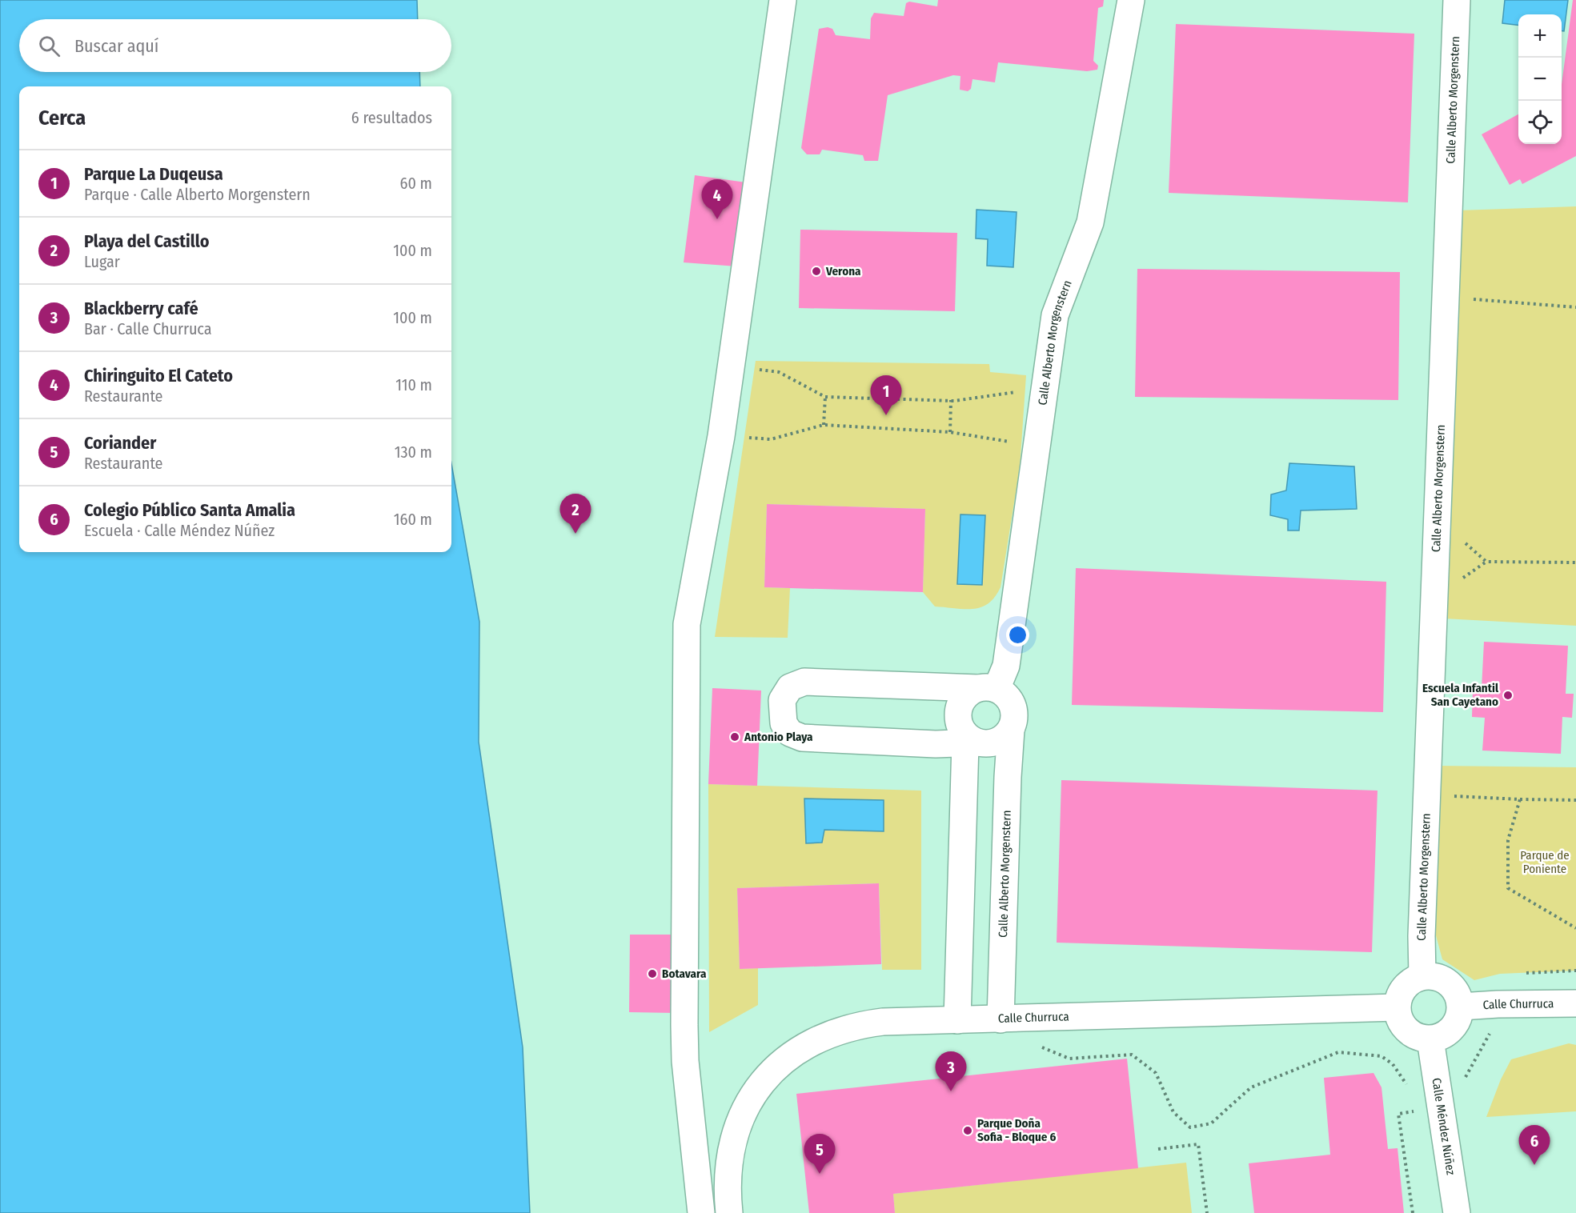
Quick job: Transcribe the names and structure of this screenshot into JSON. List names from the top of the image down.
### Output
{
  "streets": {
    "street": ["Calle Alberto Morgenstern", "Calle Churruca", "Calle Méndez Núñez"]
  },
  "crossings": [
    ["Calle Alberto Morgenstern", "Calle Churruca"],
    ["Calle Alberto Morgenstern", "Calle Méndez Núñez"],
    ["Calle Churruca", "Calle Méndez Núñez"]
  ],
  "parks": ["Parque de Poniente"],
  "places": [
    "Verona",
    "Escuela Infantil San Cayetano",
    "Antonio Playa",
    "Botavara",
    "Parque Doña Sofia - Bloque 6"
  ],
  "page": {
    "map_buttons": ["+", "−"],
    "search": "Buscar aquí",
    "heading": ["Cerca", "6 resultados"],
    "list": [
      {
        "mark": "1",
        "name": "Parque La Duqeusa",
        "note": "Parque · Calle Alberto Morgenstern",
        "value": "60 m"
      },
      {
        "mark": "2",
        "name": "Playa del Castillo",
        "note": "Lugar",
        "value": "100 m"
      },
      {
        "mark": "3",
        "name": "Blackberry café",
        "note": "Bar · Calle Churruca",
        "value": "100 m"
      },
      {
        "mark": "4",
        "name": "Chiringuito El Cateto",
        "note": "Restaurante",
        "value": "110 m"
      },
      {
        "mark": "5",
        "name": "Coriander",
        "note": "Restaurante",
        "value": "130 m"
      },
      {
        "mark": "6",
        "name": "Colegio Público Santa Amalia",
        "note": "Escuela · Calle Méndez Núñez",
        "value": "160 m"
      }
    ],
    "pins": [
      "4",
      "1",
      "2",
      "3",
      "6",
      "5"
    ]
  }
}
